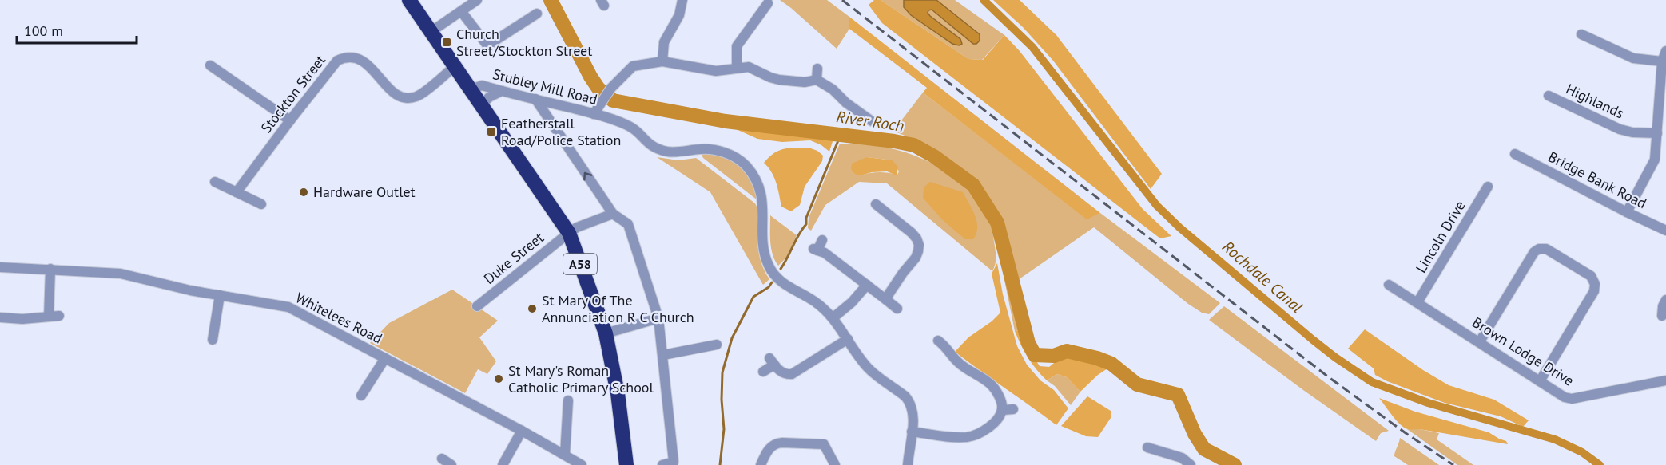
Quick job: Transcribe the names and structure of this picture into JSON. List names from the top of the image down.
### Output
{
  "streets": {
    "highway": ["A58"],
    "street": [
      "Stubley Mill Road",
      "Stockton Street",
      "Highlands",
      "Bridge Bank Road",
      "Lincoln Drive",
      "Duke Street",
      "Whitelees Road",
      "Brown Lodge Drive"
    ]
  },
  "crossings": [
    ["Stubley Mill Road", "A58"],
    ["Stockton Street", "A58"],
    ["Lincoln Drive", "Brown Lodge Drive"],
    ["Duke Street", "A58"]
  ],
  "water": ["River Roch", "Rochdale Canal"],
  "places": {
    "transit": ["Church Street/Stockton Street", "Featherstall Road/Police Station"],
    "other": ["Hardware Outlet", "St Mary Of The Annunciation R C Church", "St Mary's Roman Catholic Primary School"]
  },
  "scale_bar": "100 m"
}
